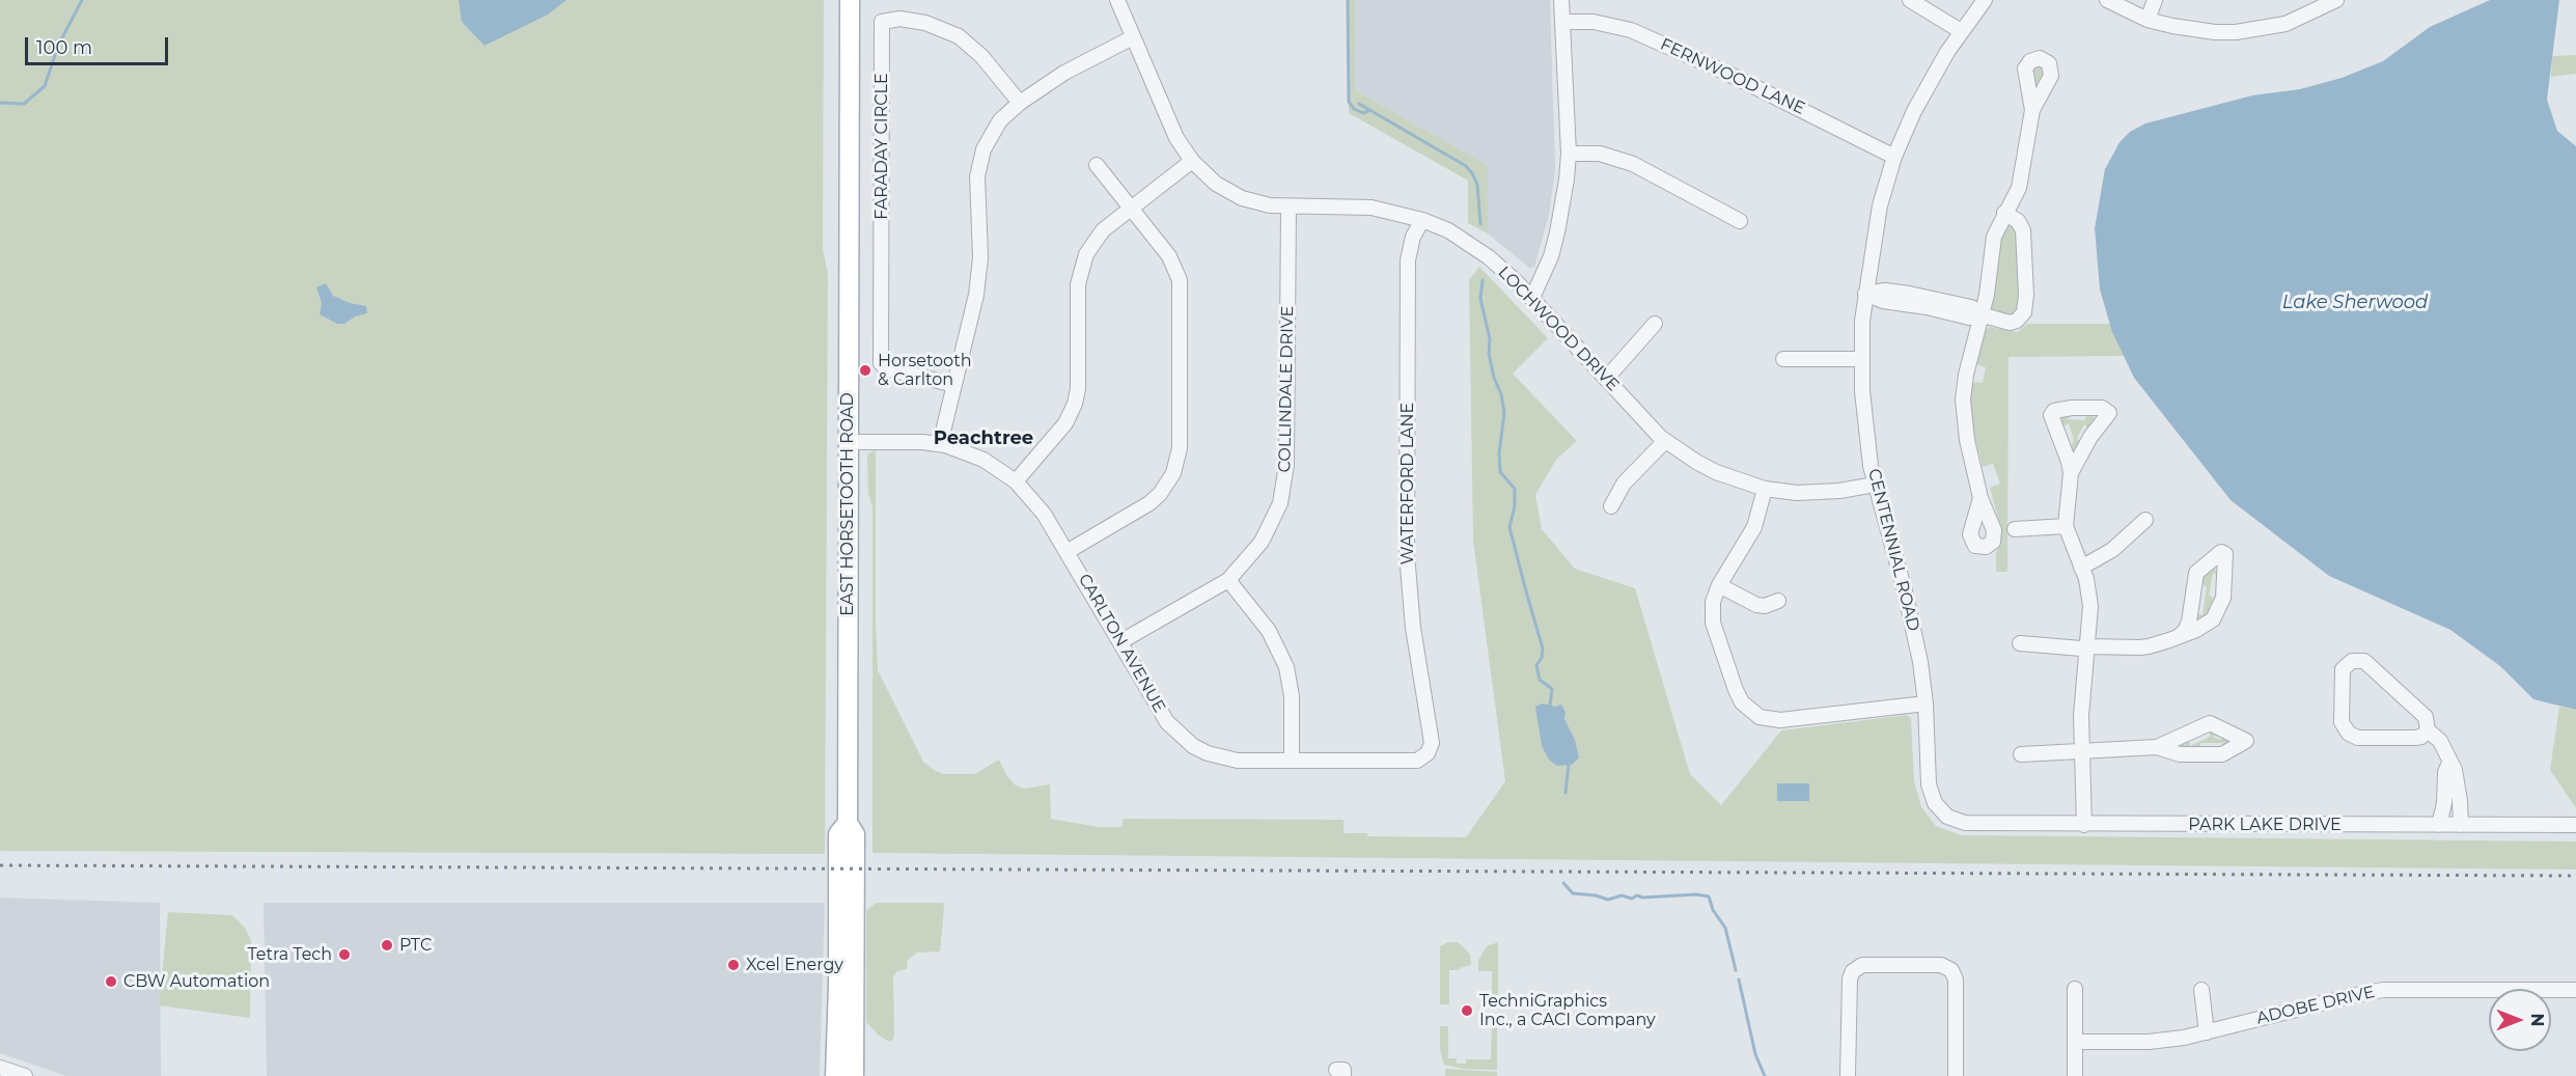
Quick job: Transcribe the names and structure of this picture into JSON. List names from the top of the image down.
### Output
{
  "streets": {
    "main road": ["EAST HORSETOOTH ROAD"],
    "street": [
      "FERNWOOD LANE",
      "FARADAY CIRCLE",
      "LOCHWOOD DRIVE",
      "COLLINDALE DRIVE",
      "WATERFORD LANE",
      "CENTENNIAL ROAD",
      "CARLTON AVENUE",
      "PARK LAKE DRIVE",
      "ADOBE DRIVE"
    ]
  },
  "crossings": [
    ["FERNWOOD LANE", "CENTENNIAL ROAD"],
    ["LOCHWOOD DRIVE", "COLLINDALE DRIVE"],
    ["LOCHWOOD DRIVE", "WATERFORD LANE"],
    ["LOCHWOOD DRIVE", "CENTENNIAL ROAD"],
    ["COLLINDALE DRIVE", "CARLTON AVENUE"],
    ["WATERFORD LANE", "CARLTON AVENUE"],
    ["EAST HORSETOOTH ROAD", "CARLTON AVENUE"],
    ["CENTENNIAL ROAD", "PARK LAKE DRIVE"]
  ],
  "districts": ["Peachtree"],
  "water": ["Lake Sherwood"],
  "places": [
    "Horsetooth & Carlton",
    "PTC",
    "Tetra Tech",
    "Xcel Energy",
    "CBW Automation",
    "TechniGraphics Inc., a CACI Company"
  ],
  "scale_bar": "100 m",
  "north": "right"
}
